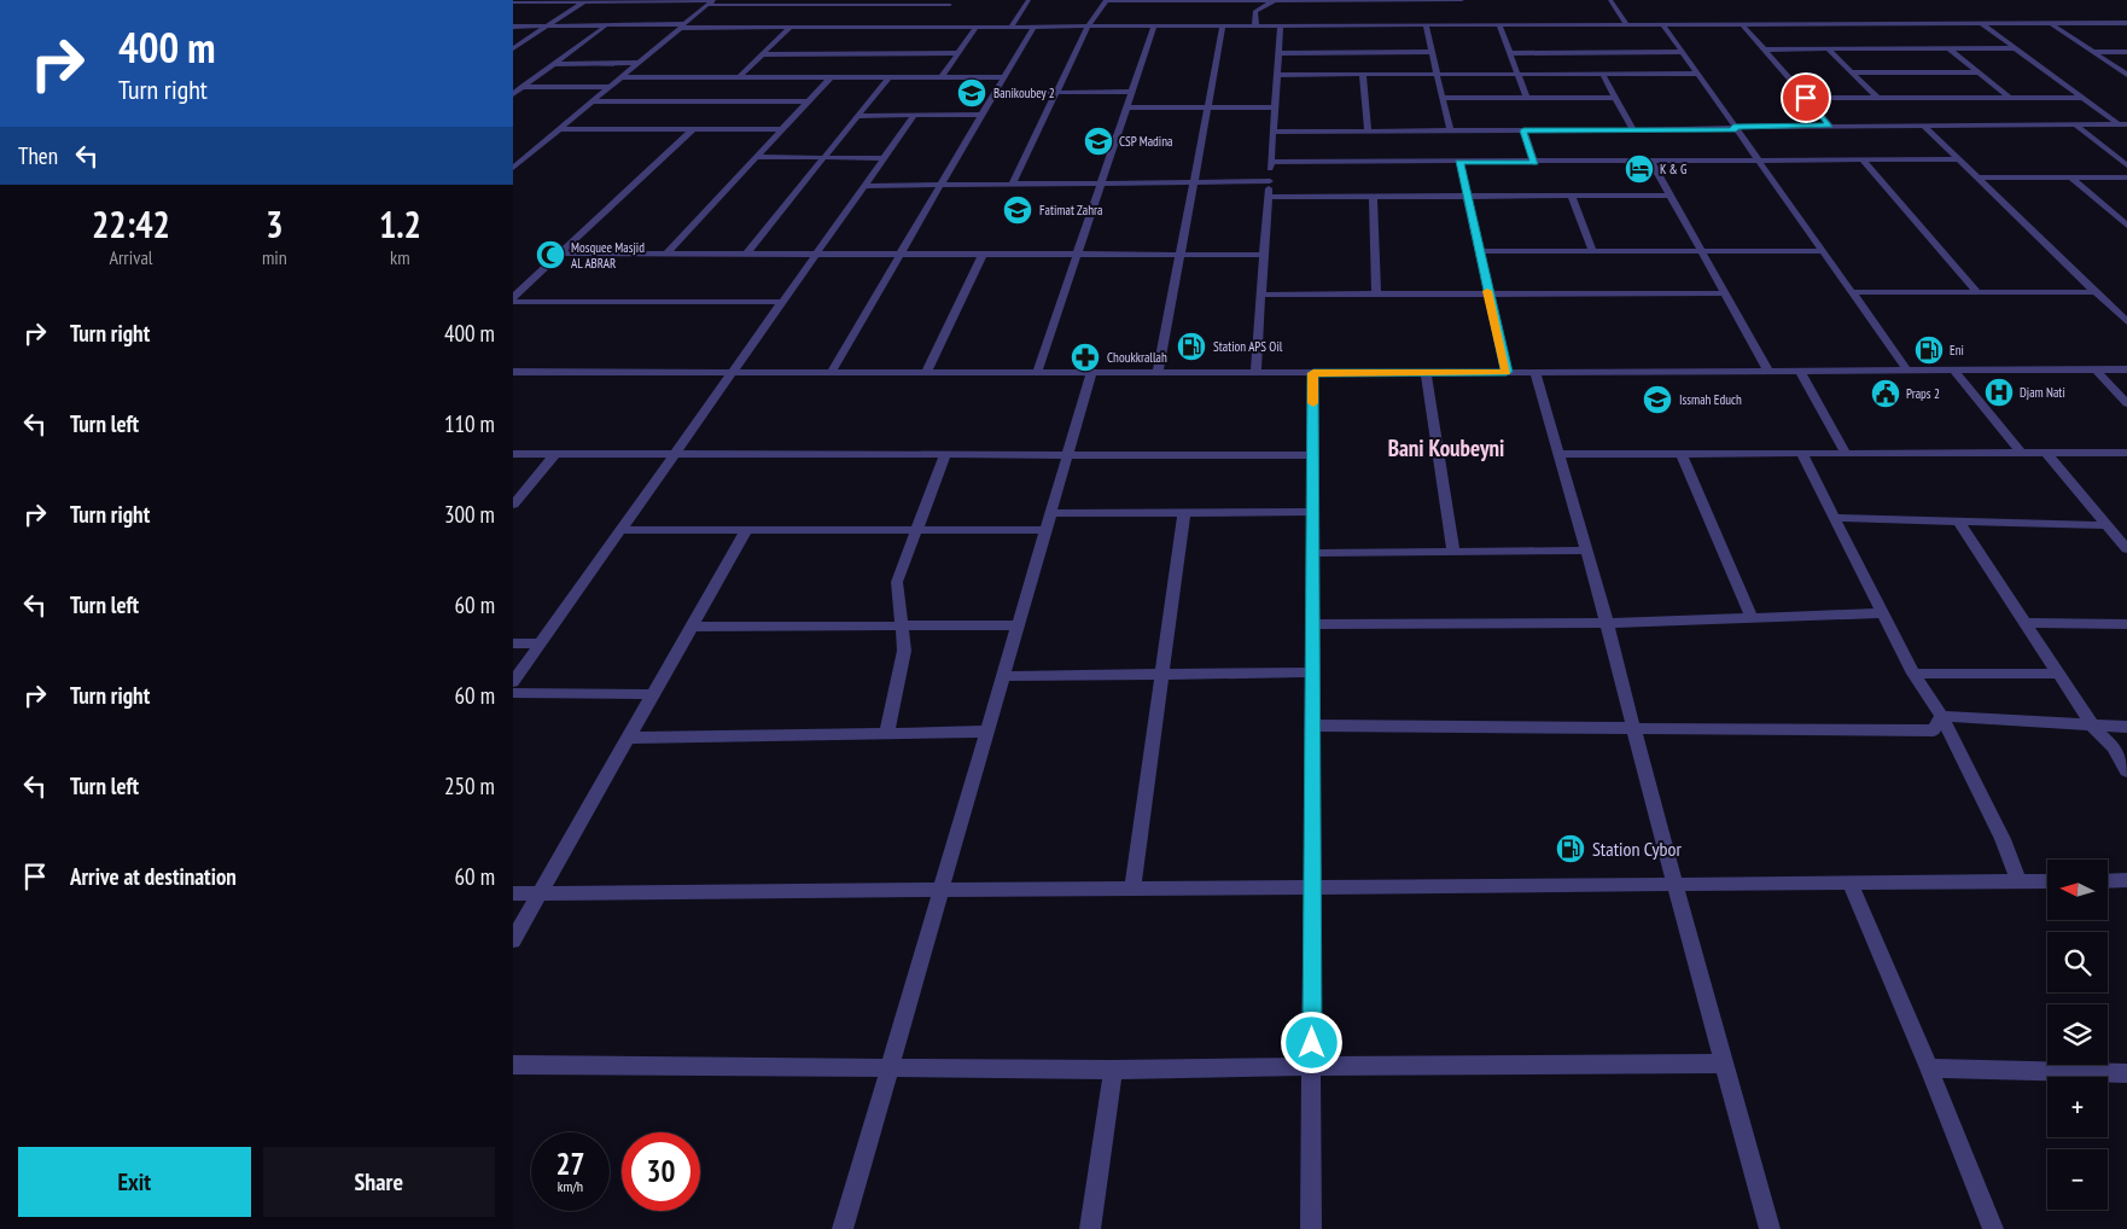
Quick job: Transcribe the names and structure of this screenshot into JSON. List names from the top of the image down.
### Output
{
  "districts": ["Bani Koubeyni"],
  "places": {
    "school or university": [
      "Banikoubey 2",
      "CSP Madina",
      "Fatimat Zahra",
      "Issmah Educh"
    ],
    "hotel": ["K & G"],
    "mosque": ["Mosquee Masjid AL ABRAR"],
    "fuel station": ["Station APS Oil", "Eni", "Station Cybor"],
    "pharmacy": ["Choukkrallah"],
    "hospital": ["Djam Nati"],
    "public building": ["Praps 2"]
  },
  "north": "left",
  "page": {
    "turn": ["400 m", "Turn right"],
    "then": "Then",
    "eta": [
      "22:42",
      "Arrival",
      "3",
      "min",
      "1.2",
      "km"
    ],
    "list": [
      {
        "name": "Turn right",
        "value": "400 m"
      },
      {
        "name": "Turn left",
        "value": "110 m"
      },
      {
        "name": "Turn right",
        "value": "300 m"
      },
      {
        "name": "Turn left",
        "value": "60 m"
      },
      {
        "name": "Turn right",
        "value": "60 m"
      },
      {
        "name": "Turn left",
        "value": "250 m"
      },
      {
        "name": "Arrive at destination",
        "value": "60 m"
      }
    ],
    "map_buttons": ["+", "−"],
    "speed": "27 km/h",
    "limit": "30",
    "buttons": ["Exit", "Share"]
  }
}
